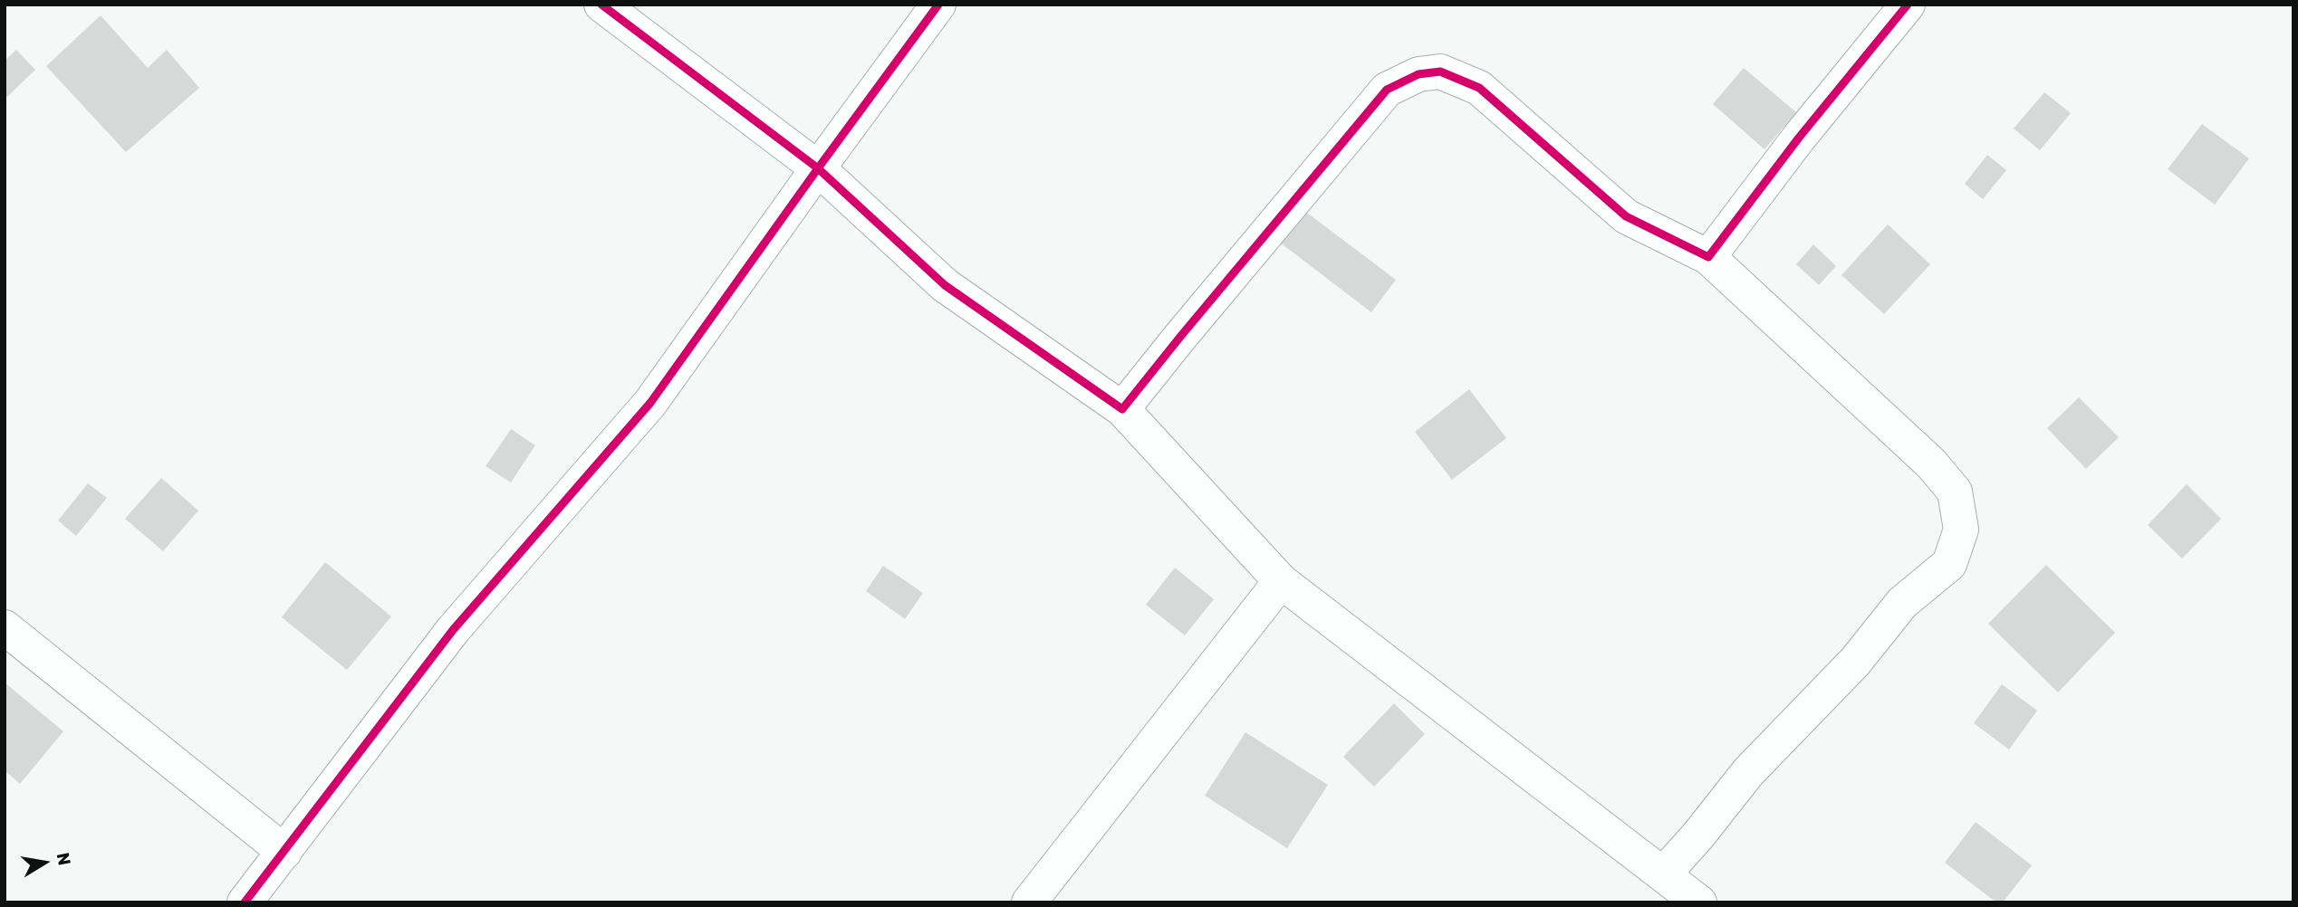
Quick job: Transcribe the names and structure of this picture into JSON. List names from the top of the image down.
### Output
{
  "north": "right"
}
